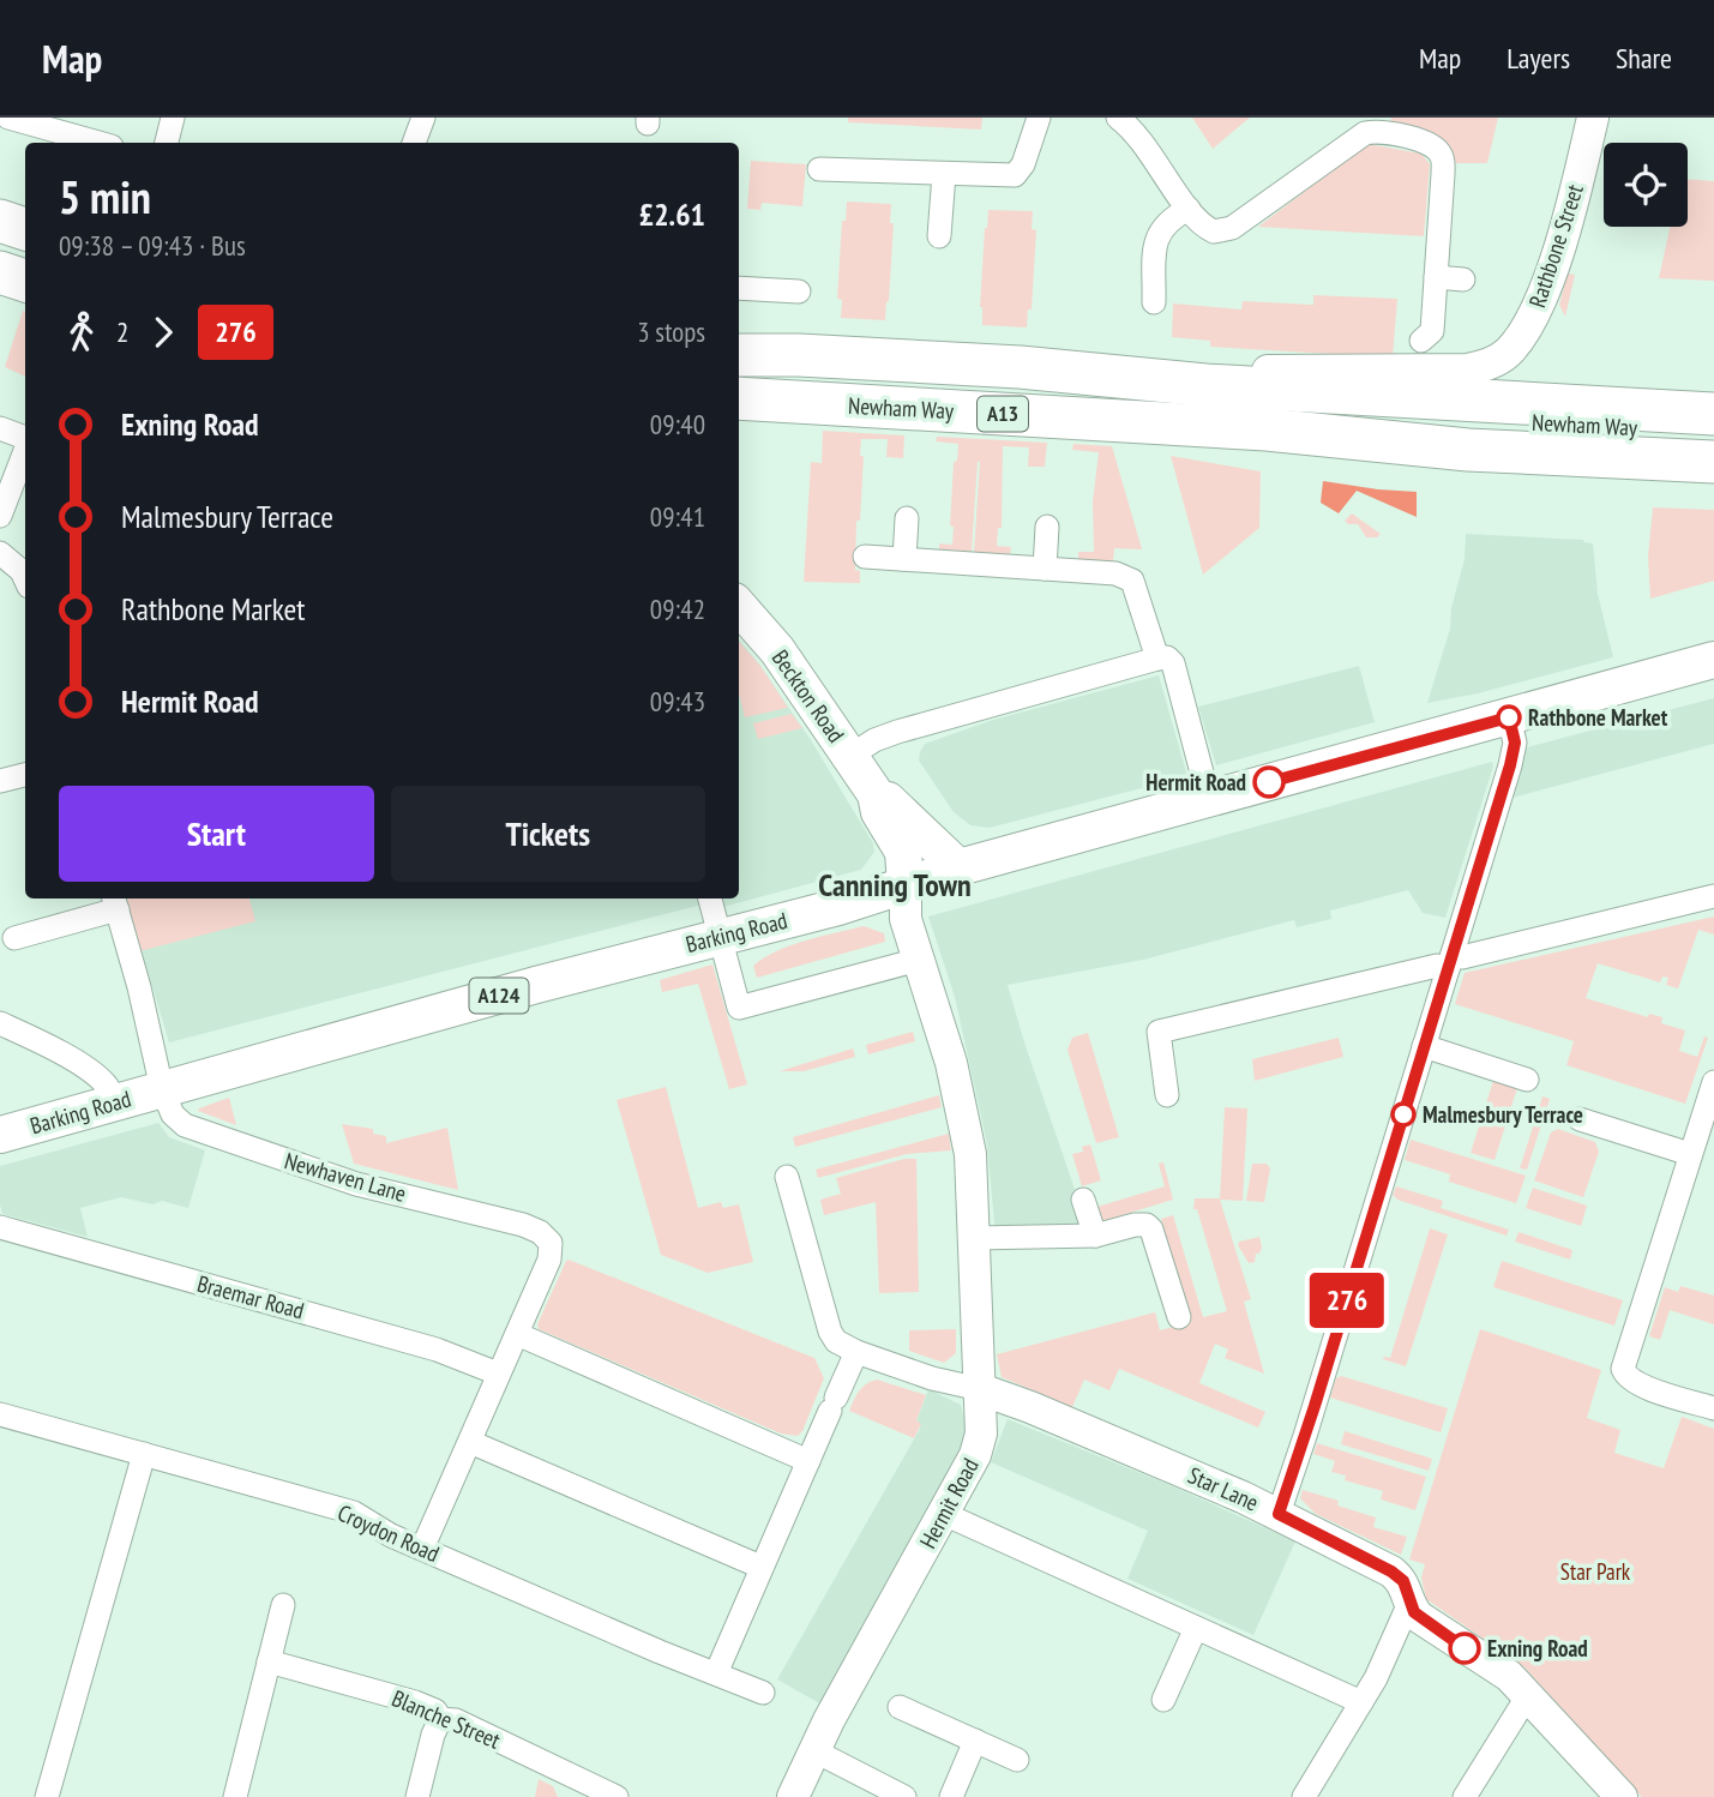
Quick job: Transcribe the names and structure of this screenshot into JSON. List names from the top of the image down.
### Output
{
  "streets": {
    "highway": ["Newham Way", "A13"],
    "main road": ["Beckton Road", "Barking Road", "A124"],
    "street": [
      "Rathbone Street",
      "Newhaven Lane",
      "Braemar Road",
      "Star Lane",
      "Hermit Road",
      "Croydon Road",
      "Blanche Street"
    ]
  },
  "crossings": [
    ["Rathbone Street", "Newham Way"],
    ["Beckton Road", "Barking Road"],
    ["Beckton Road", "Hermit Road"],
    ["Barking Road", "Newhaven Lane"],
    ["Barking Road", "Hermit Road"],
    ["Star Lane", "Hermit Road"]
  ],
  "districts": ["Canning Town"],
  "parks": ["Star Park"],
  "places": [
    "Rathbone Market",
    "Hermit Road",
    "Malmesbury Terrace",
    "Exning Road"
  ],
  "lines": ["bus line 276"],
  "page": {
    "header": "Map",
    "nav": ["Map", "Layers", "Share"],
    "on_map": "276",
    "heading": ["5 min", "09:38 – 09:43 · Bus", "£2.61"],
    "legs": ["2", "276", "3 stops"],
    "list": [
      {
        "name": "Exning Road",
        "value": "09:40"
      },
      {
        "name": "Malmesbury Terrace",
        "value": "09:41"
      },
      {
        "name": "Rathbone Market",
        "value": "09:42"
      },
      {
        "name": "Hermit Road",
        "value": "09:43"
      }
    ],
    "buttons": ["Start", "Tickets"]
  }
}
